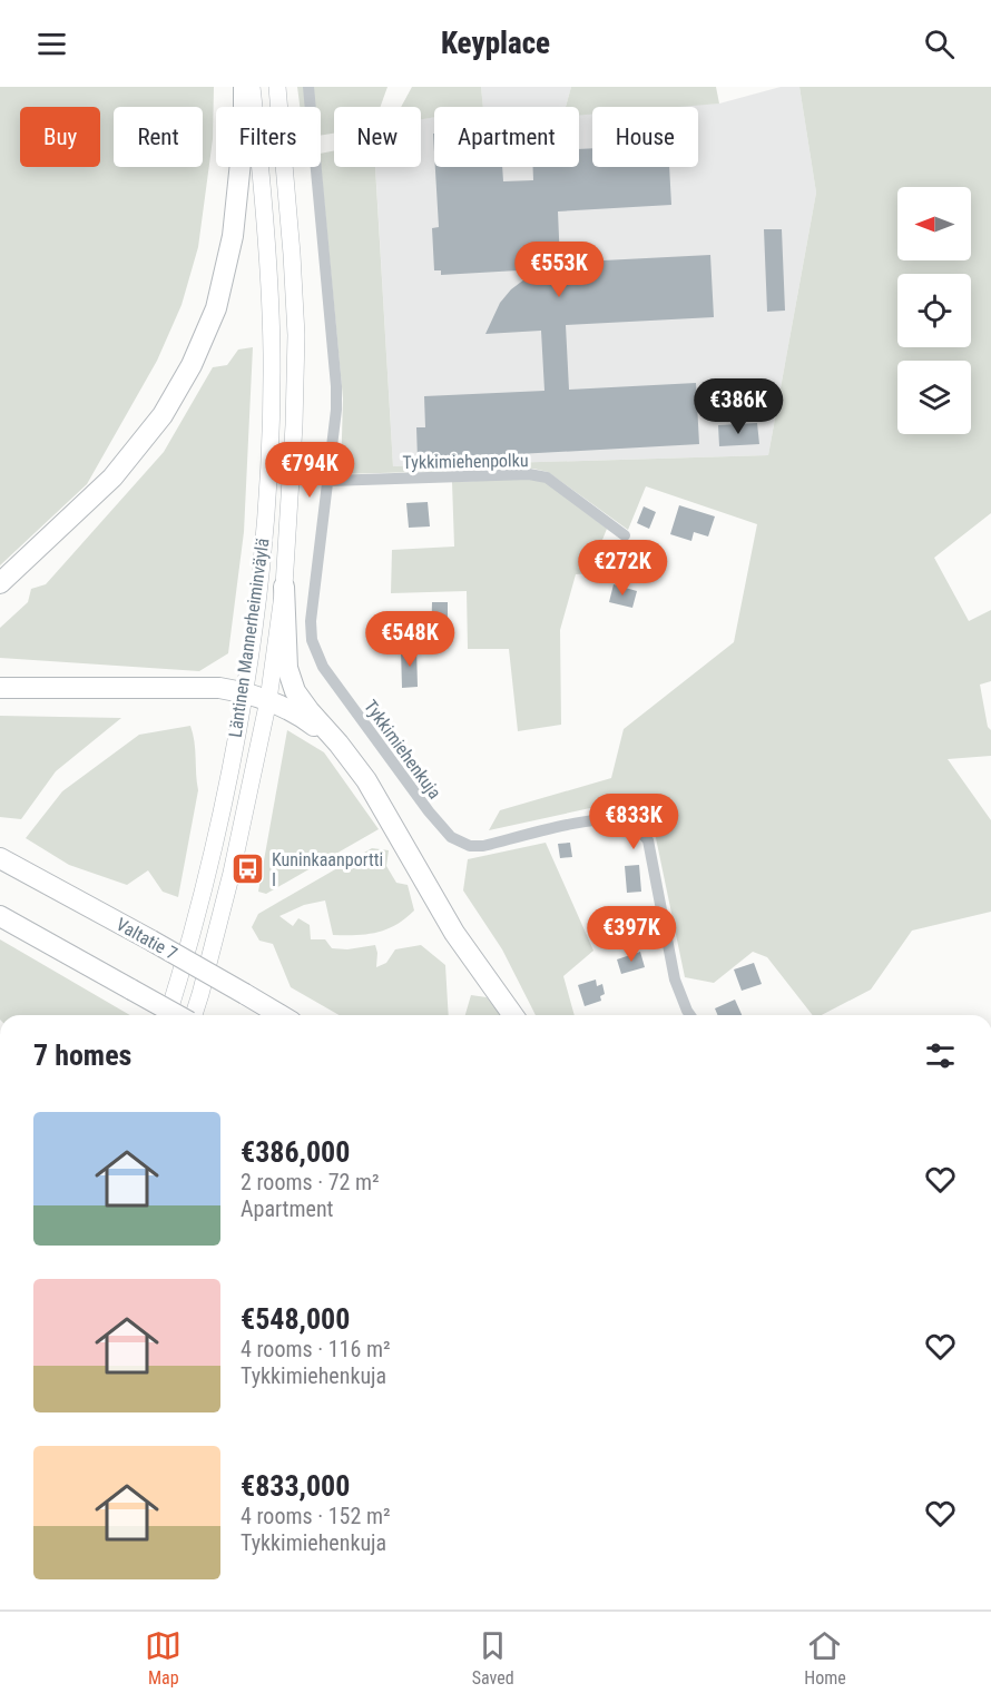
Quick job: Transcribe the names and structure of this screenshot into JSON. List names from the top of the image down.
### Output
{
  "streets": {
    "highway": ["Valtatie 7"],
    "main road": ["Läntinen Mannerheiminväylä"],
    "street": ["Tykkimiehenpolku", "Tykkimiehenkuja"]
  },
  "crossings": [
    ["Tykkimiehenpolku", "Tykkimiehenkuja"]
  ],
  "places": {
    "bus stop": ["Kuninkaanportti I"]
  },
  "north": "left",
  "page": {
    "header": "Keyplace",
    "chip": [
      "Buy",
      "Rent",
      "Filters",
      "New",
      "Apartment",
      "House"
    ],
    "price": [
      "€553K",
      "€386K",
      "€794K",
      "€272K",
      "€548K",
      "€833K",
      "€397K"
    ],
    "heading": "7 homes",
    "list": [
      {
        "name": "€386,000",
        "note": "2 rooms · 72 m² · Apartment"
      },
      {
        "name": "€548,000",
        "note": "4 rooms · 116 m² · Tykkimiehenkuja"
      },
      {
        "name": "€833,000",
        "note": "4 rooms · 152 m² · Tykkimiehenkuja"
      }
    ],
    "tabs": ["Map", "Saved", "Home"]
  }
}
